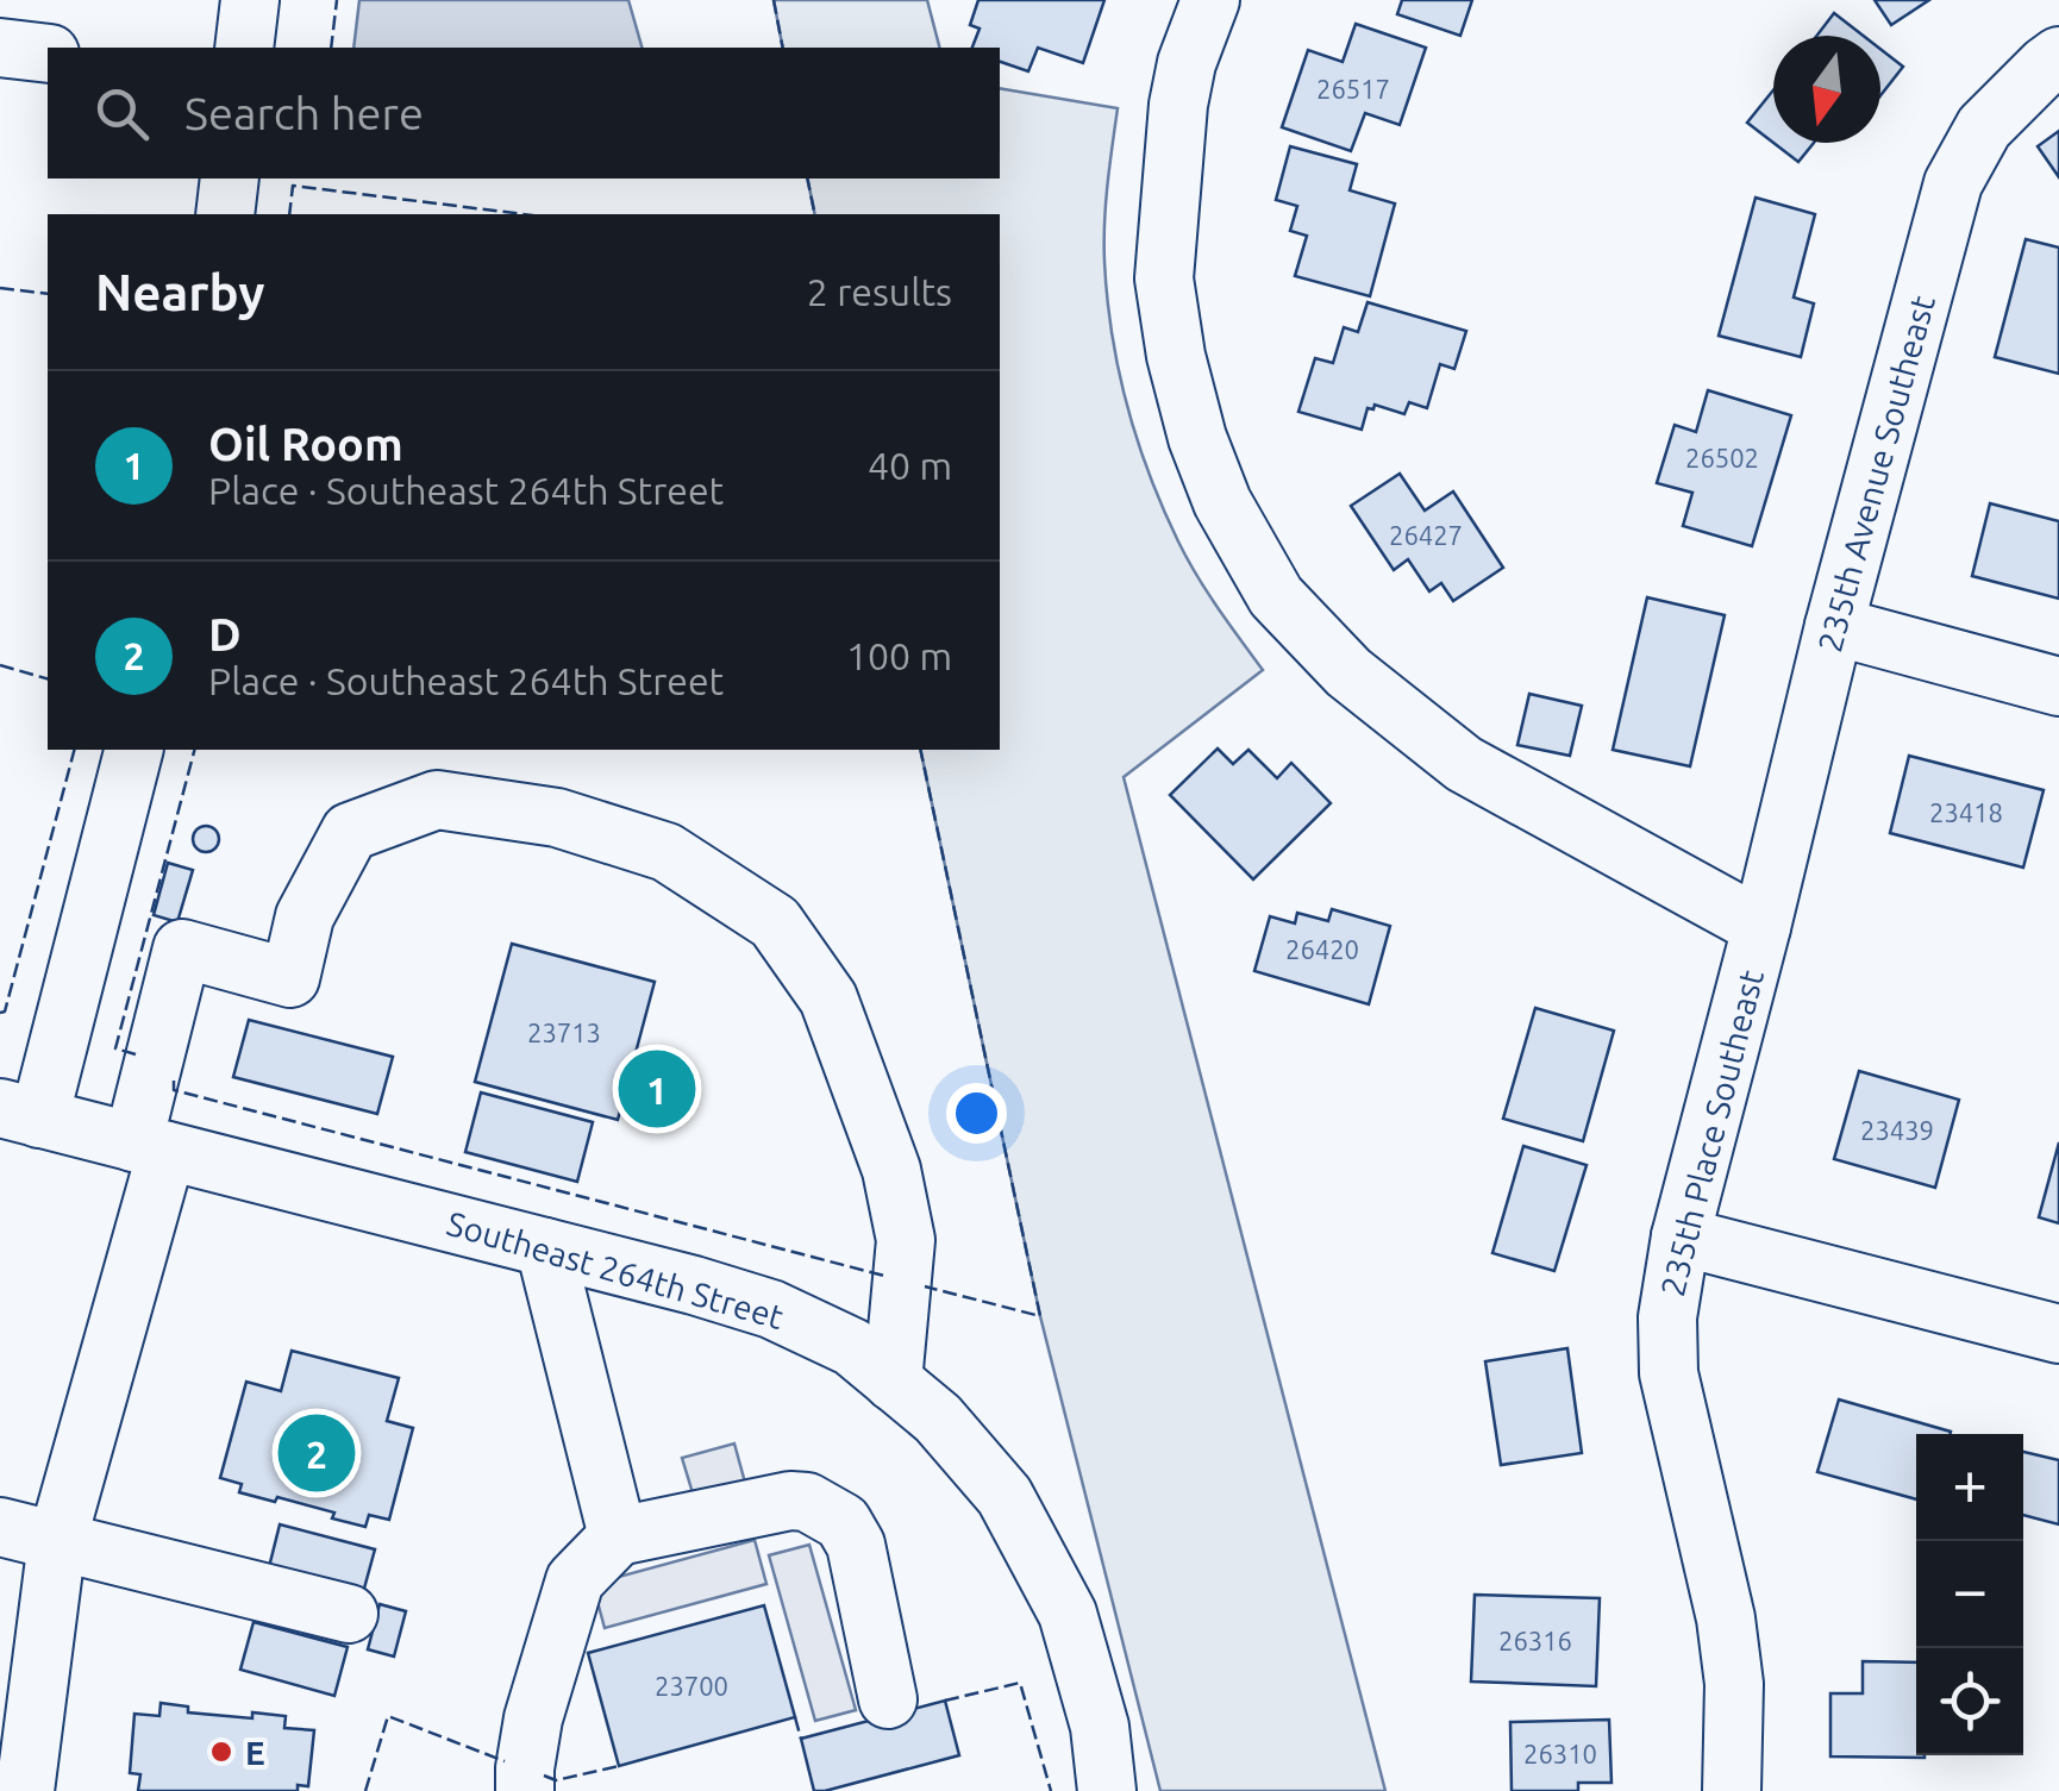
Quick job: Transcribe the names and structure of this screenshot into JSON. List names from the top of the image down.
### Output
{
  "streets": {
    "street": ["235th Avenue Southeast", "235th Place Southeast", "Southeast 264th Street"]
  },
  "crossings": [
    ["235th Avenue Southeast", "235th Place Southeast"]
  ],
  "places": ["E"],
  "house_numbers": [
    "26517",
    "26502",
    "26427",
    "23418",
    "26420",
    "23713",
    "23439",
    "26316",
    "23700",
    "26310"
  ],
  "north": "bottom",
  "page": {
    "search": "Search here",
    "heading": ["Nearby", "2 results"],
    "list": [
      {
        "mark": "1",
        "name": "Oil Room",
        "note": "Place · Southeast 264th Street",
        "value": "40 m"
      },
      {
        "mark": "2",
        "name": "D",
        "note": "Place · Southeast 264th Street",
        "value": "100 m"
      }
    ],
    "pins": ["1", "2"],
    "map_buttons": ["+", "−"]
  }
}
